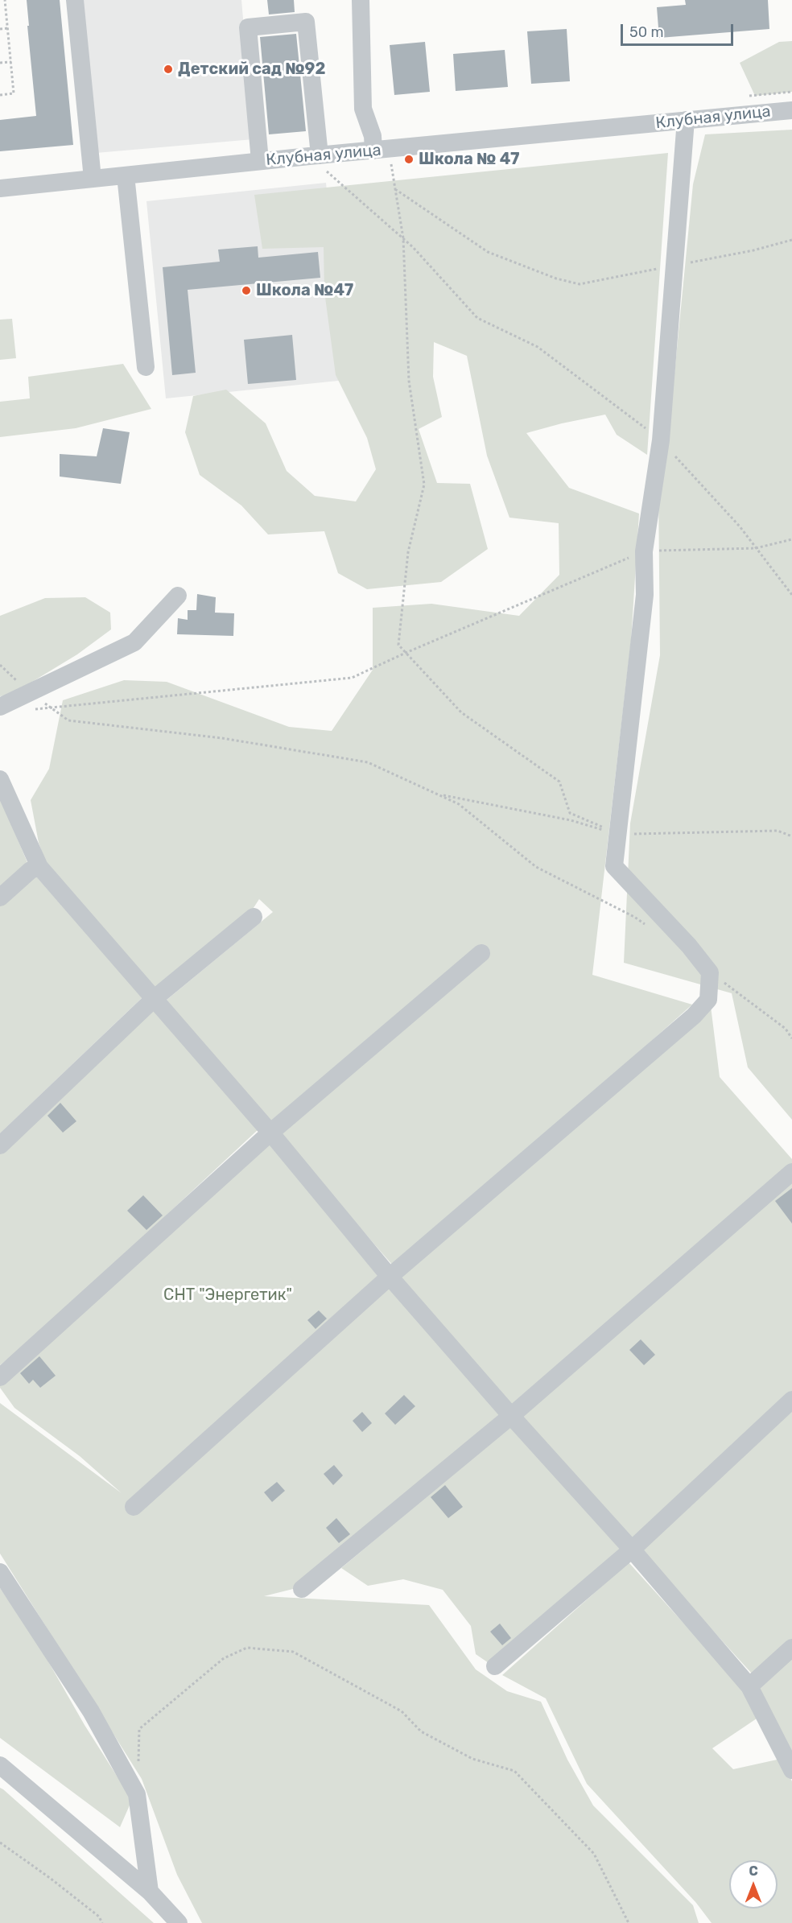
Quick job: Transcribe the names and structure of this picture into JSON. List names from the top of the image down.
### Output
{
  "streets": {
    "street": ["Клубная улица"]
  },
  "parks": ["СНТ \"Энергетик\""],
  "places": ["Детский сад №92", "Школа № 47", "Школа №47"],
  "scale_bar": "50 m",
  "north": "top"
}
